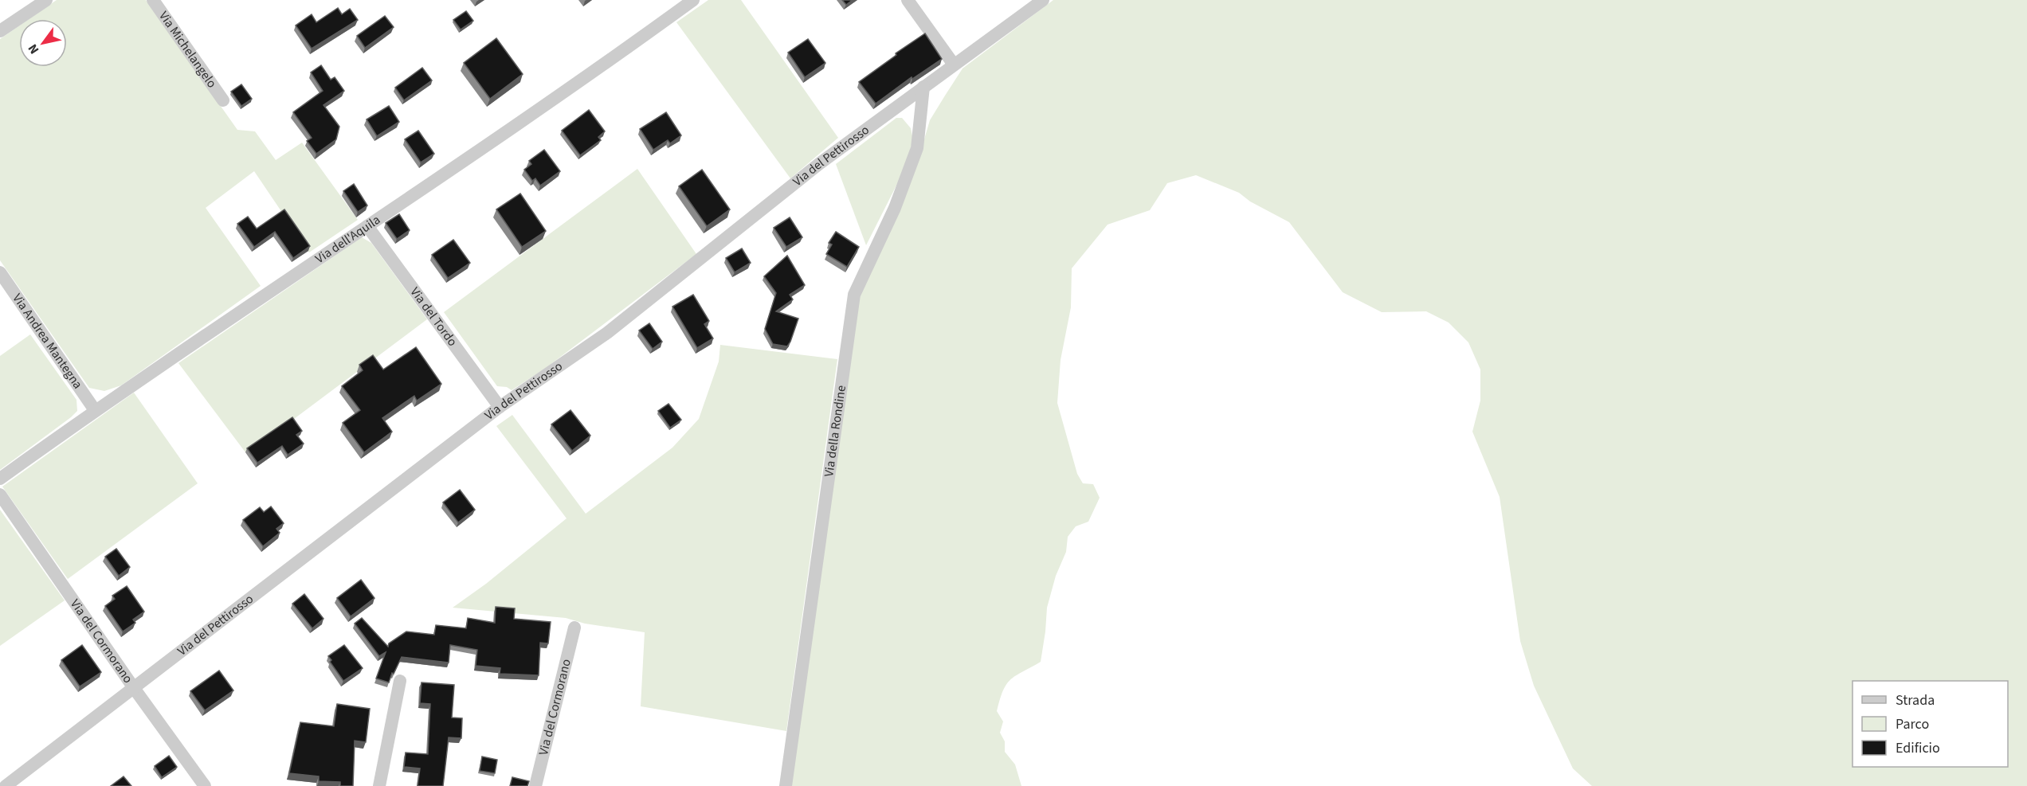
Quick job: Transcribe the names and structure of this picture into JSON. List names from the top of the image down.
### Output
{
  "streets": {
    "street": [
      "Via Michelangelo",
      "Via del Pettirosso",
      "Via dell'Aquila",
      "Via del Tordo",
      "Via Andrea Mantegna",
      "Via della Rondine",
      "Via del Cormorano"
    ]
  },
  "crossings": [
    ["Via del Pettirosso", "Via del Tordo"],
    ["Via del Pettirosso", "Via della Rondine"],
    ["Via del Pettirosso", "Via del Cormorano"],
    ["Via dell'Aquila", "Via del Tordo"],
    ["Via dell'Aquila", "Via Andrea Mantegna"]
  ],
  "legend": ["Strada", "Parco", "Edificio"],
  "north": "bottom left"
}
